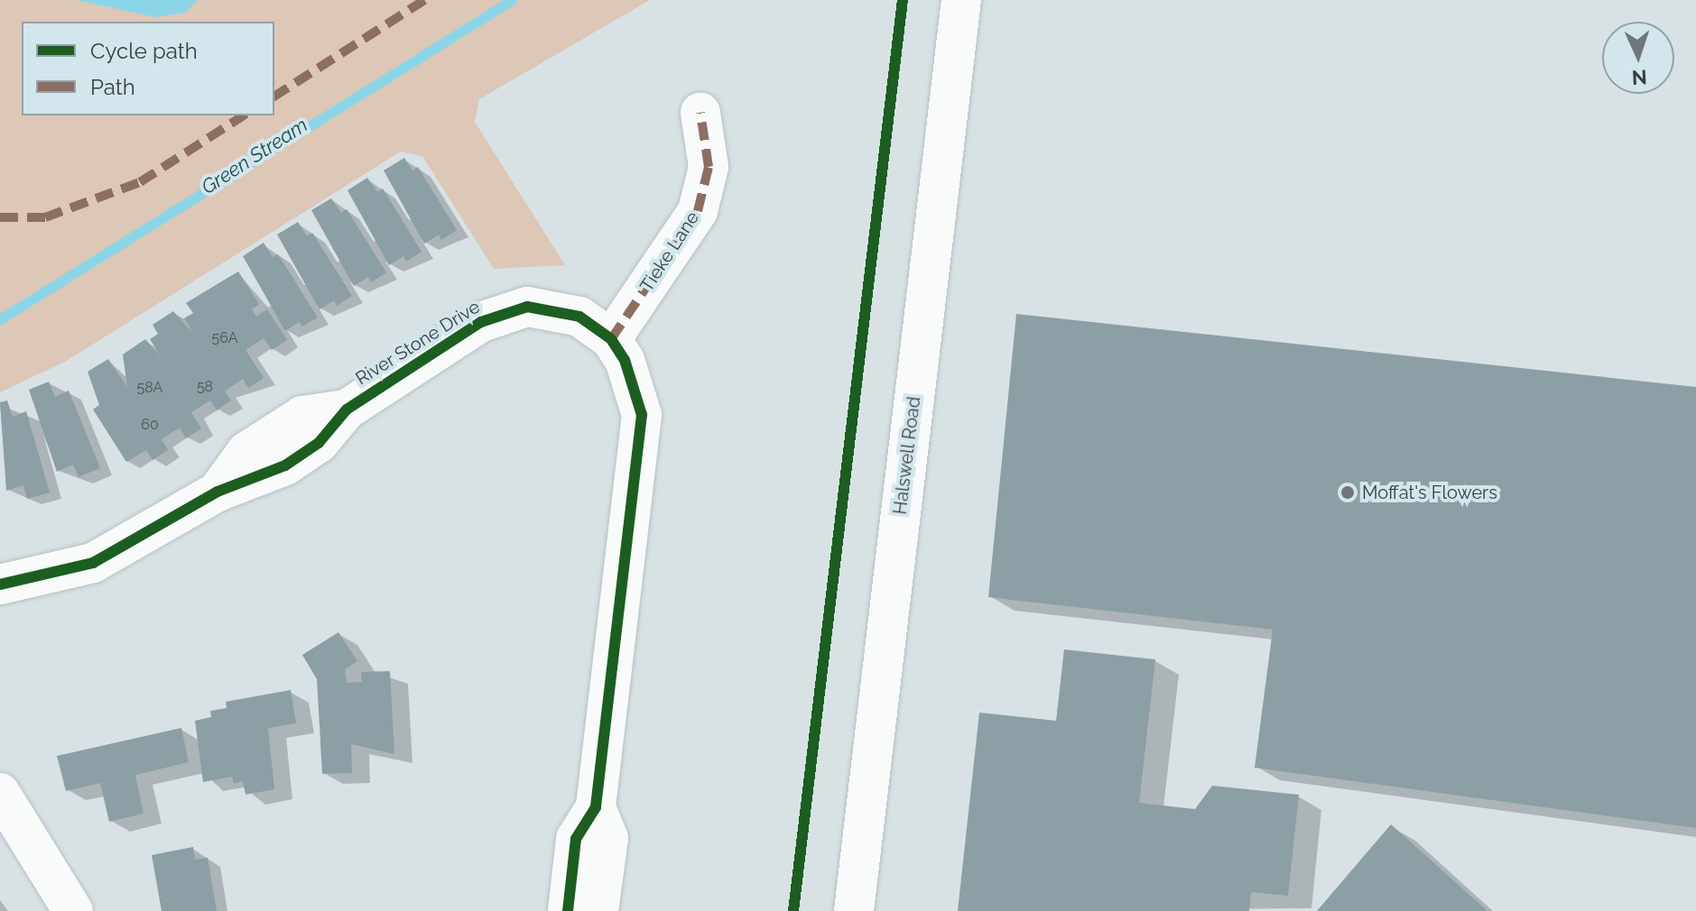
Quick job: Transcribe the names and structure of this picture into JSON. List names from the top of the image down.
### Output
{
  "streets": {
    "street": ["Tieke Lane", "River Stone Drive", "Halswell Road"]
  },
  "crossings": [
    ["Tieke Lane", "River Stone Drive"]
  ],
  "water": ["Green Stream"],
  "places": ["Moffat's Flowers"],
  "house_numbers": [
    "56A",
    "58",
    "58A",
    "60"
  ],
  "legend": ["Cycle path", "Path"],
  "north": "bottom"
}
